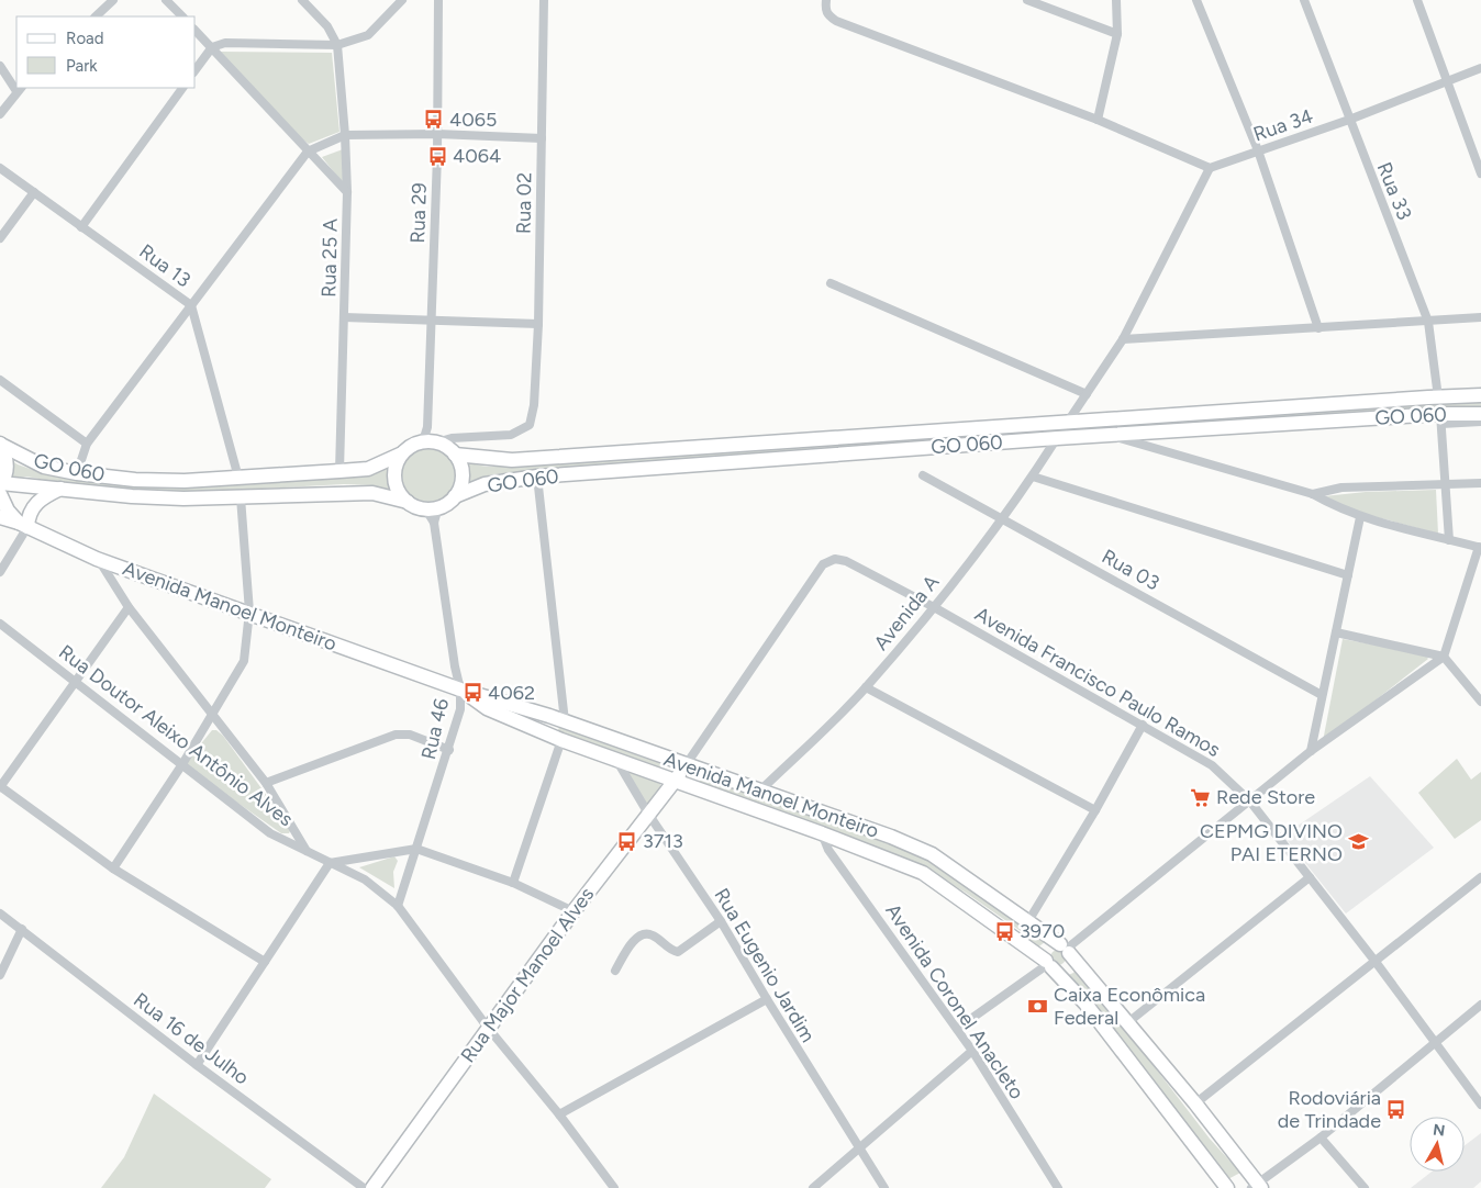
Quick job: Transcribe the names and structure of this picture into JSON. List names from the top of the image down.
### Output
{
  "streets": {
    "main road": ["GO 060", "Avenida Manoel Monteiro", "Rua Major Manoel Alves"],
    "street": [
      "Rua 34",
      "Rua 33",
      "Rua 02",
      "Rua 29",
      "Rua 25 A",
      "Rua 13",
      "Rua 03",
      "Avenida A",
      "Avenida Francisco Paulo Ramos",
      "Rua 46",
      "Rua Doutor Aleixo Antônio Alves",
      "Rua Eugenio Jardim",
      "Avenida Coronel Anacleto",
      "Rua 16 de Julho"
    ]
  },
  "crossings": [
    ["Rua 34", "Rua 33"],
    ["Rua 33", "GO 060"],
    ["Rua 02", "Rua 29"],
    ["Rua 02", "GO 060"],
    ["Rua 02", "Rua 46"],
    ["Rua 29", "GO 060"],
    ["Rua 29", "Rua 46"],
    ["Rua 25 A", "GO 060"],
    ["Rua 13", "GO 060"],
    ["GO 060", "Avenida A"],
    ["GO 060", "Rua 46"],
    ["Rua 03", "Avenida A"],
    ["Avenida Manoel Monteiro", "Avenida A"],
    ["Avenida Manoel Monteiro", "Avenida Francisco Paulo Ramos"],
    ["Avenida Manoel Monteiro", "Rua 46"],
    ["Avenida Manoel Monteiro", "Rua Eugenio Jardim"],
    ["Avenida Manoel Monteiro", "Rua Major Manoel Alves"],
    ["Avenida Manoel Monteiro", "Avenida Coronel Anacleto"],
    ["Avenida A", "Avenida Francisco Paulo Ramos"],
    ["Avenida Francisco Paulo Ramos", "Rua Major Manoel Alves"],
    ["Rua 46", "Rua Doutor Aleixo Antônio Alves"],
    ["Rua Doutor Aleixo Antônio Alves", "Rua Major Manoel Alves"],
    ["Rua Eugenio Jardim", "Rua Major Manoel Alves"]
  ],
  "places": {
    "bus stop": [
      "4065",
      "4064",
      "4062",
      "3713",
      "3970",
      "Rodoviária de Trindade"
    ],
    "supermarket": ["Rede Store"],
    "school or university": ["CEPMG DIVINO PAI ETERNO"],
    "bank": ["Caixa Econômica Federal"]
  },
  "legend": ["Road", "Park"],
  "north": "top"
}
